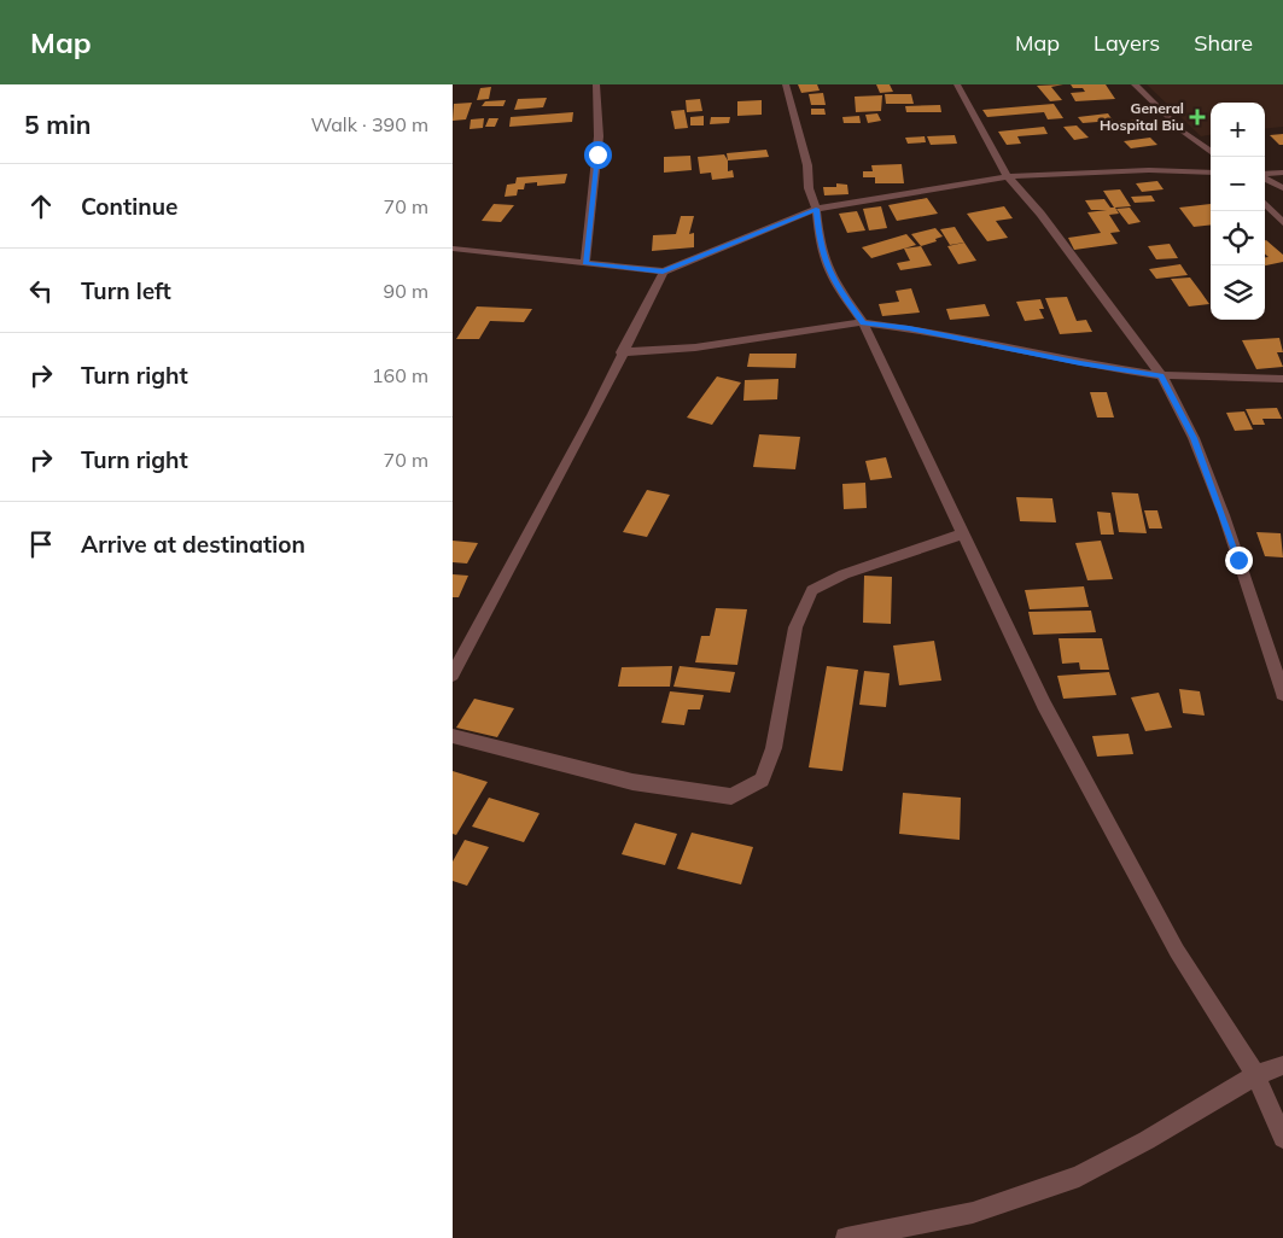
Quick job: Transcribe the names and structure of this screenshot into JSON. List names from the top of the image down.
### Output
{
  "places": {
    "health": ["General Hospital Biu"]
  },
  "page": {
    "header": "Map",
    "nav": ["Map", "Layers", "Share"],
    "heading": ["5 min", "Walk · 390 m"],
    "map_buttons": ["+", "−"],
    "list": [
      ["Continue", "70 m"],
      ["Turn left", "90 m"],
      ["Turn right", "160 m"],
      ["Turn right", "70 m"],
      "Arrive at destination"
    ]
  }
}
